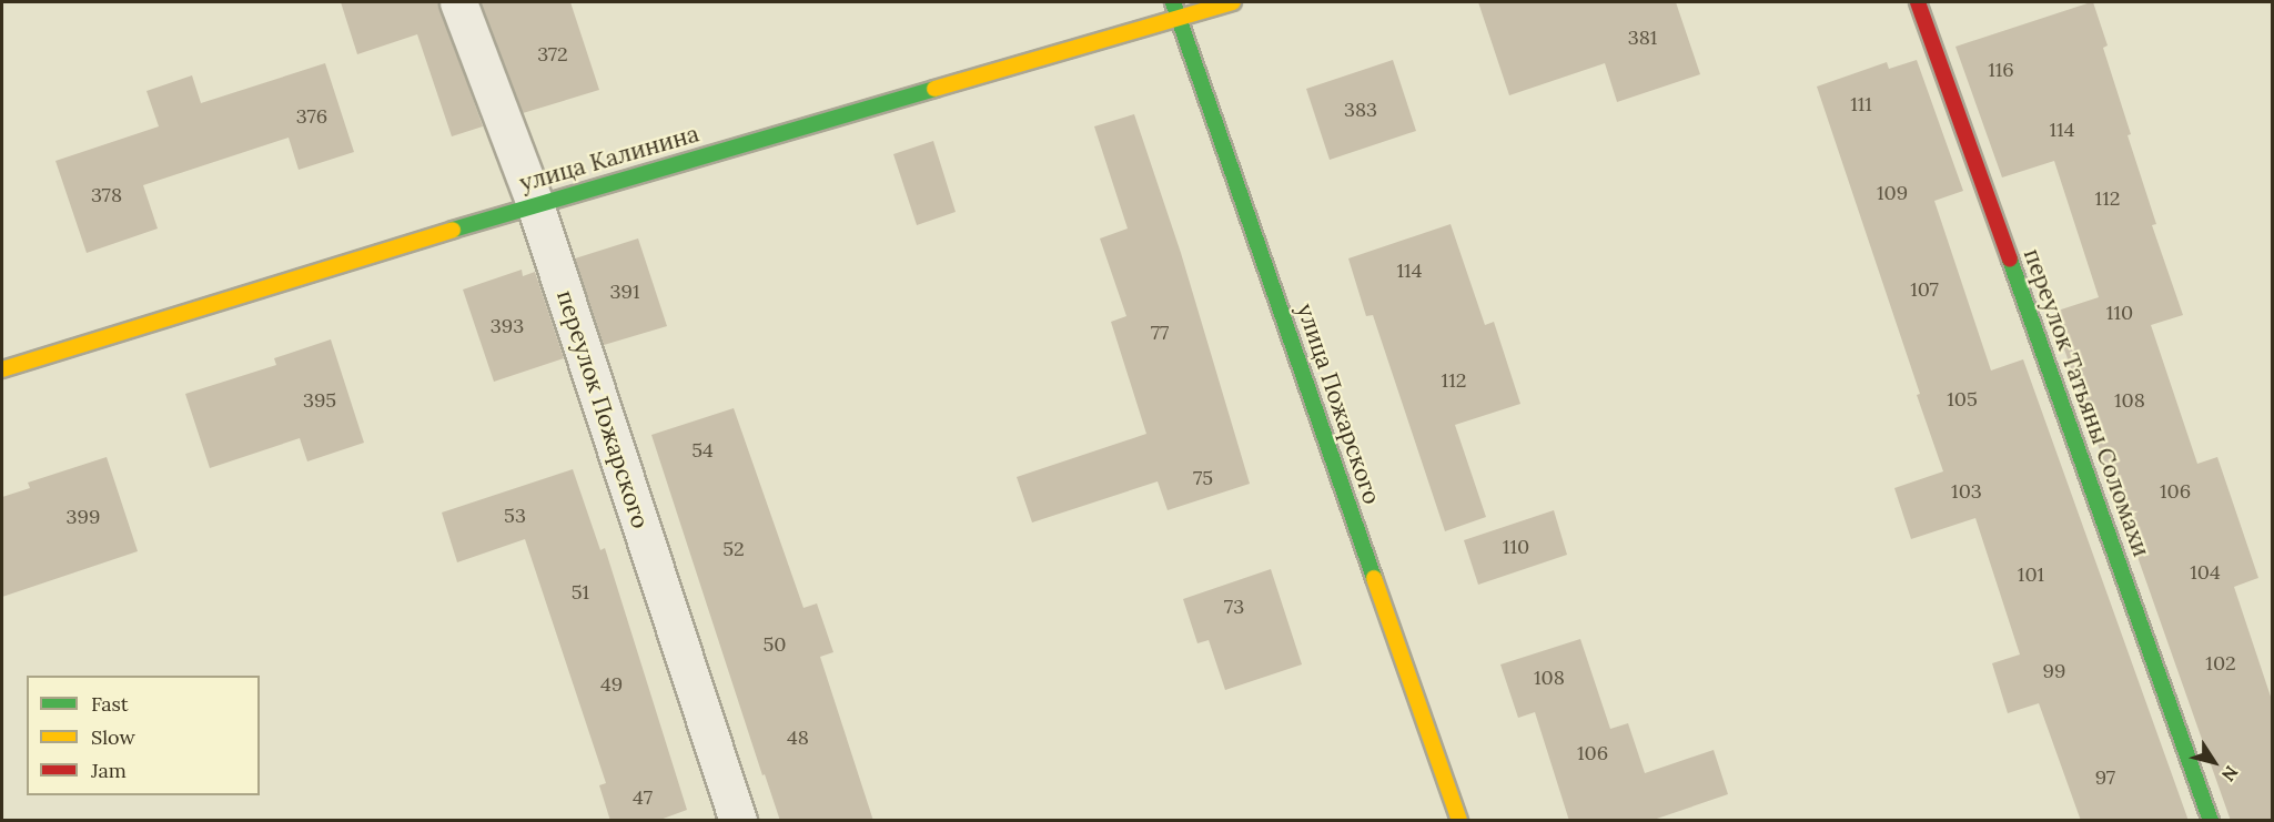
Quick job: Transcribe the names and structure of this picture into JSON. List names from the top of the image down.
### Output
{
  "streets": {
    "street": [
      "улица Калинина",
      "переулок Татьяны Соломахи",
      "улица Пожарского",
      "переулок Пожарского"
    ]
  },
  "crossings": [
    ["улица Калинина", "улица Пожарского"],
    ["улица Калинина", "переулок Пожарского"]
  ],
  "house_numbers": [
    "381",
    "372",
    "116",
    "111",
    "383",
    "376",
    "114",
    "109",
    "378",
    "112",
    "114",
    "107",
    "391",
    "110",
    "393",
    "77",
    "112",
    "105",
    "395",
    "108",
    "54",
    "75",
    "103",
    "106",
    "53",
    "399",
    "110",
    "52",
    "104",
    "101",
    "51",
    "73",
    "50",
    "102",
    "99",
    "108",
    "49",
    "48",
    "106",
    "97",
    "47"
  ],
  "legend": ["Fast", "Slow", "Jam"],
  "north": "bottom right"
}
